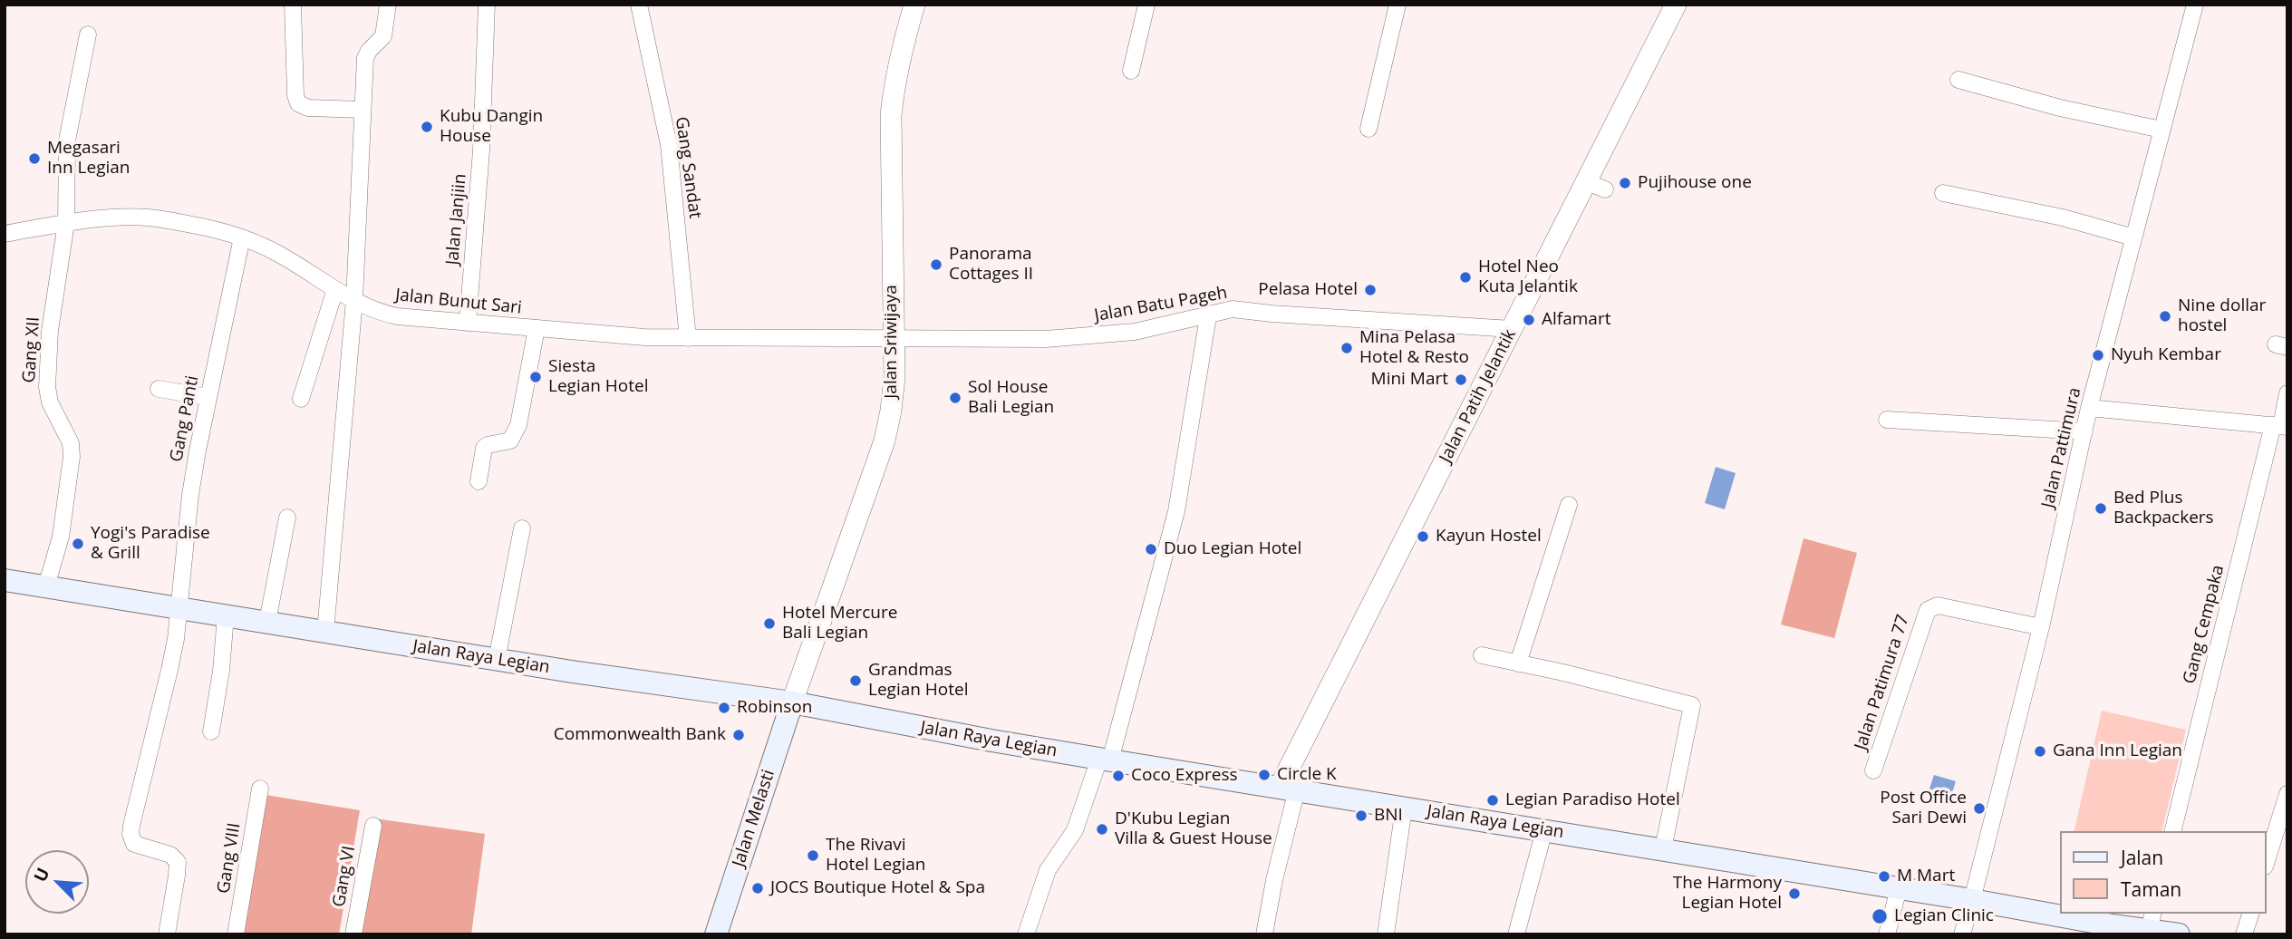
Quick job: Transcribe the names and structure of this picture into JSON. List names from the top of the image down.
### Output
{
  "streets": {
    "main road": ["Jalan Raya Legian", "Jalan Melasti"],
    "street": [
      "Gang Sandat",
      "Jalan Janjiin",
      "Jalan Bunut Sari",
      "Jalan Batu Pageh",
      "Jalan Sriwijaya",
      "Gang XII",
      "Jalan Patih Jelantik",
      "Gang Panti",
      "Jalan Pattimura",
      "Gang Cempaka",
      "Jalan Patimura 77",
      "Gang VIII",
      "Gang VI"
    ]
  },
  "crossings": [
    ["Gang Sandat", "Jalan Bunut Sari"],
    ["Jalan Janjiin", "Jalan Bunut Sari"],
    ["Jalan Bunut Sari", "Jalan Batu Pageh"],
    ["Jalan Bunut Sari", "Jalan Sriwijaya"],
    ["Jalan Bunut Sari", "Gang XII"],
    ["Jalan Bunut Sari", "Gang Panti"],
    ["Jalan Batu Pageh", "Jalan Sriwijaya"],
    ["Jalan Batu Pageh", "Jalan Patih Jelantik"],
    ["Jalan Sriwijaya", "Jalan Raya Legian"],
    ["Jalan Sriwijaya", "Jalan Melasti"],
    ["Gang XII", "Jalan Raya Legian"],
    ["Jalan Patih Jelantik", "Jalan Raya Legian"],
    ["Gang Panti", "Jalan Raya Legian"],
    ["Jalan Pattimura", "Jalan Raya Legian"],
    ["Jalan Pattimura", "Jalan Patimura 77"],
    ["Jalan Raya Legian", "Jalan Melasti"]
  ],
  "places": [
    "Kubu Dangin House",
    "Megasari Inn Legian",
    "Pujihouse one",
    "Panorama Cottages II",
    "Hotel Neo Kuta Jelantik",
    "Pelasa Hotel",
    "Nine dollar hostel",
    "Alfamart",
    "Mina Pelasa Hotel & Resto",
    "Nyuh Kembar",
    "Siesta Legian Hotel",
    "Mini Mart",
    "Sol House Bali Legian",
    "Bed Plus Backpackers",
    "Kayun Hostel",
    "Yogi's Paradise & Grill",
    "Duo Legian Hotel",
    "Hotel Mercure Bali Legian",
    "Grandmas Legian Hotel",
    "Robinson",
    "Commonwealth Bank",
    "Gana Inn Legian",
    "Circle K",
    "Coco Express",
    "Legian Paradiso Hotel",
    "Post Office Sari Dewi",
    "BNI",
    "D'Kubu Legian Villa & Guest House",
    "The Rivavi Hotel Legian",
    "M Mart",
    "JOCS Boutique Hotel & Spa",
    "The Harmony Legian Hotel",
    "Legian Clinic"
  ],
  "legend": ["Jalan", "Taman"],
  "north": "top left"
}
